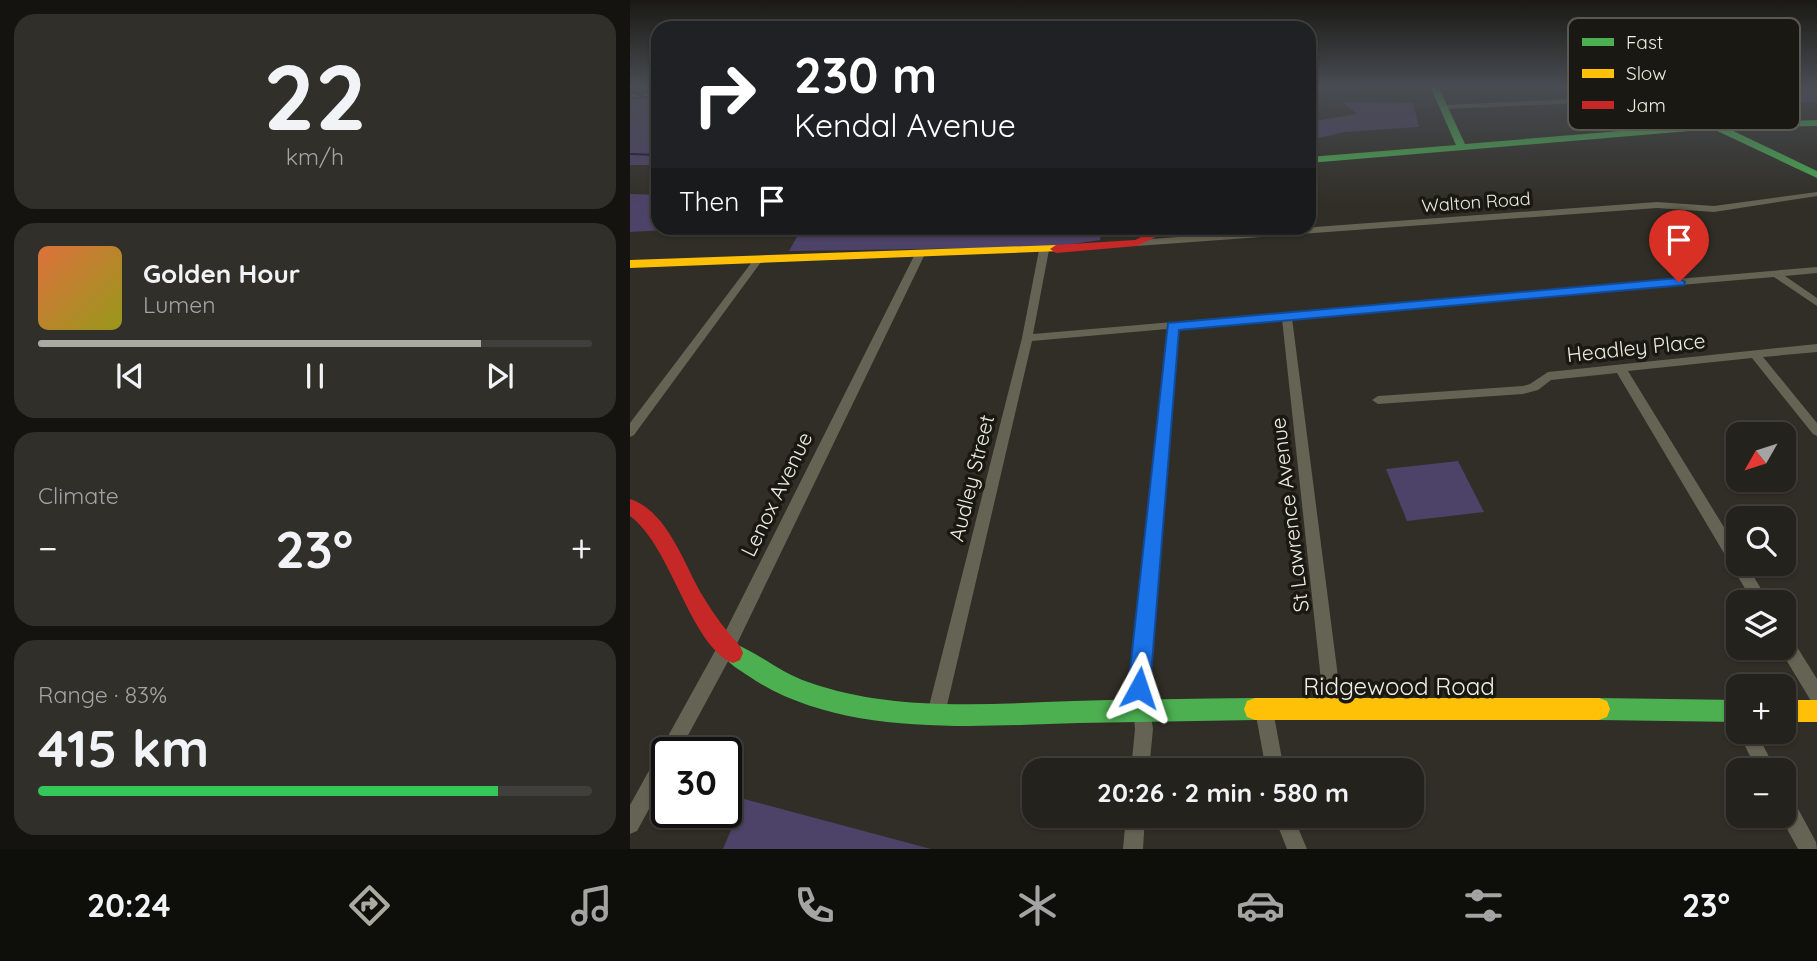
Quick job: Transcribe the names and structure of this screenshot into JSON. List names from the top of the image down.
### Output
{
  "streets": {
    "street": [
      "Walton Road",
      "Headley Place",
      "Audley Street",
      "Lenox Avenue",
      "St Lawrence Avenue",
      "Ridgewood Road"
    ]
  },
  "crossings": [
    ["Audley Street", "Ridgewood Road"],
    ["Lenox Avenue", "Ridgewood Road"],
    ["St Lawrence Avenue", "Ridgewood Road"]
  ],
  "legend": ["Fast", "Slow", "Jam"],
  "north": "bottom left",
  "page": {
    "tile": [
      ["22", "km/h"],
      "Climate",
      ["Range · 83%", "415 km"]
    ],
    "turn": ["230 m", "Kendal Avenue"],
    "then": "Then",
    "song": ["Golden Hour", "Lumen"],
    "map_buttons": ["+", "−"],
    "heat": ["−", "23°", "+"],
    "limit": "30",
    "trip": "20:26 · 2 min · 580 m",
    "tabs": ["20:24", "23°"]
  }
}
